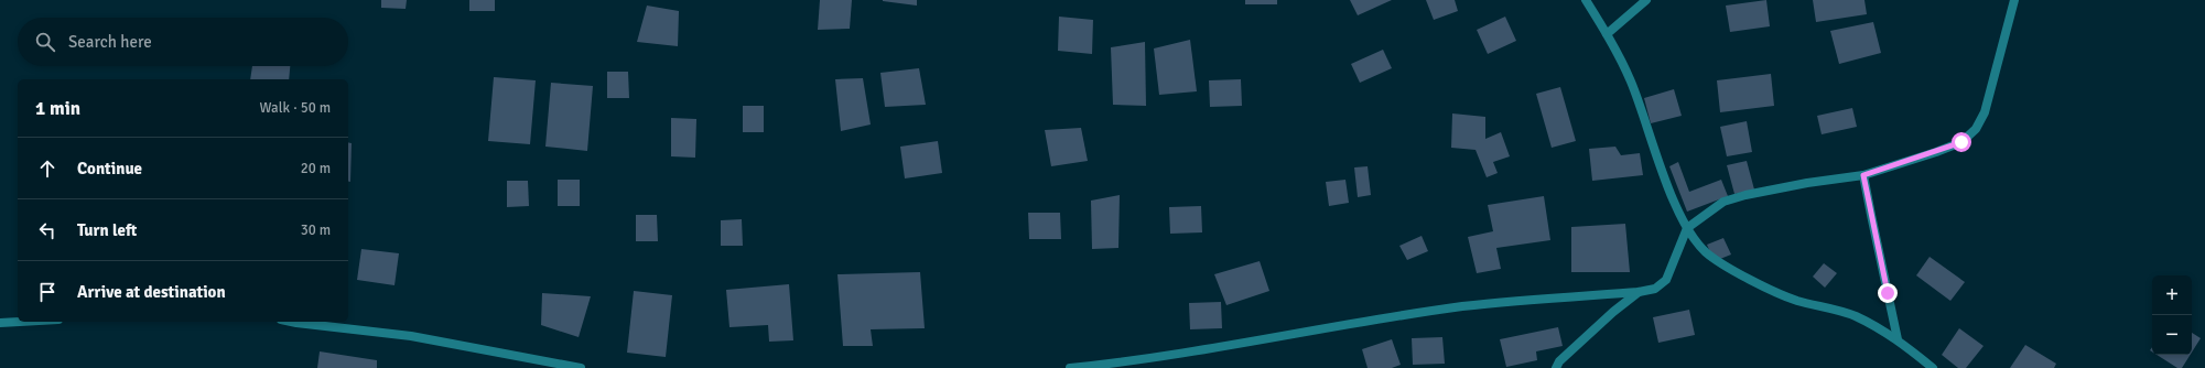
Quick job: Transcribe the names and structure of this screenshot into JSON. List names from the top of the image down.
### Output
{
  "page": {
    "search": "Search here",
    "heading": ["1 min", "Walk · 50 m"],
    "list": [
      ["Continue", "20 m"],
      ["Turn left", "30 m"],
      "Arrive at destination"
    ],
    "map_buttons": ["+", "−"]
  }
}
